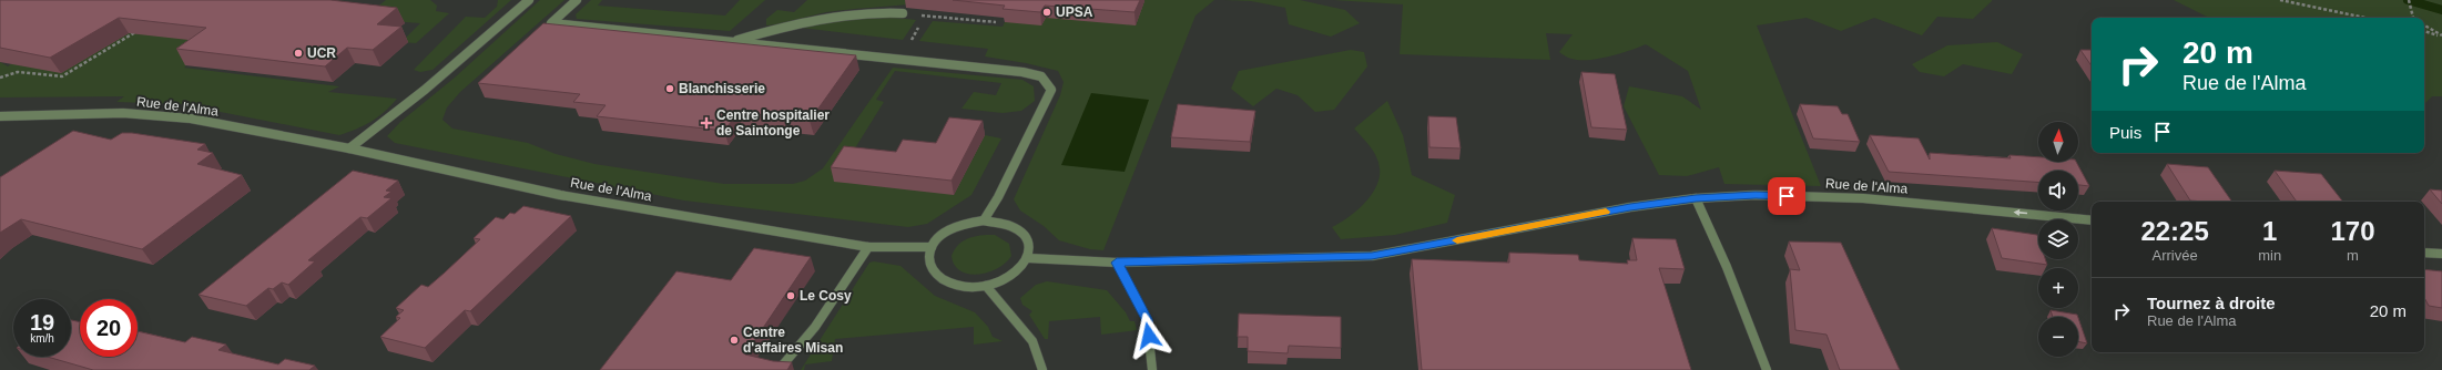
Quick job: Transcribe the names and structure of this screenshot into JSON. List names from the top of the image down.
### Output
{
  "streets": {
    "street": ["Rue de l'Alma"]
  },
  "places": {
    "other": [
      "UPSA",
      "UCR",
      "Blanchisserie",
      "Le Cosy",
      "Centre d'affaires Misan"
    ],
    "health": ["Centre hospitalier de Saintonge"]
  },
  "north": "top",
  "page": {
    "turn": ["20 m", "Rue de l'Alma"],
    "then": "Puis",
    "map_buttons": ["+", "−"],
    "eta": [
      "22:25",
      "Arrivée",
      "1",
      "min",
      "170",
      "m"
    ],
    "list": [
      {
        "name": "Tournez à droite",
        "note": "Rue de l'Alma",
        "value": "20 m"
      }
    ],
    "speed": "19 km/h",
    "limit": "20"
  }
}
